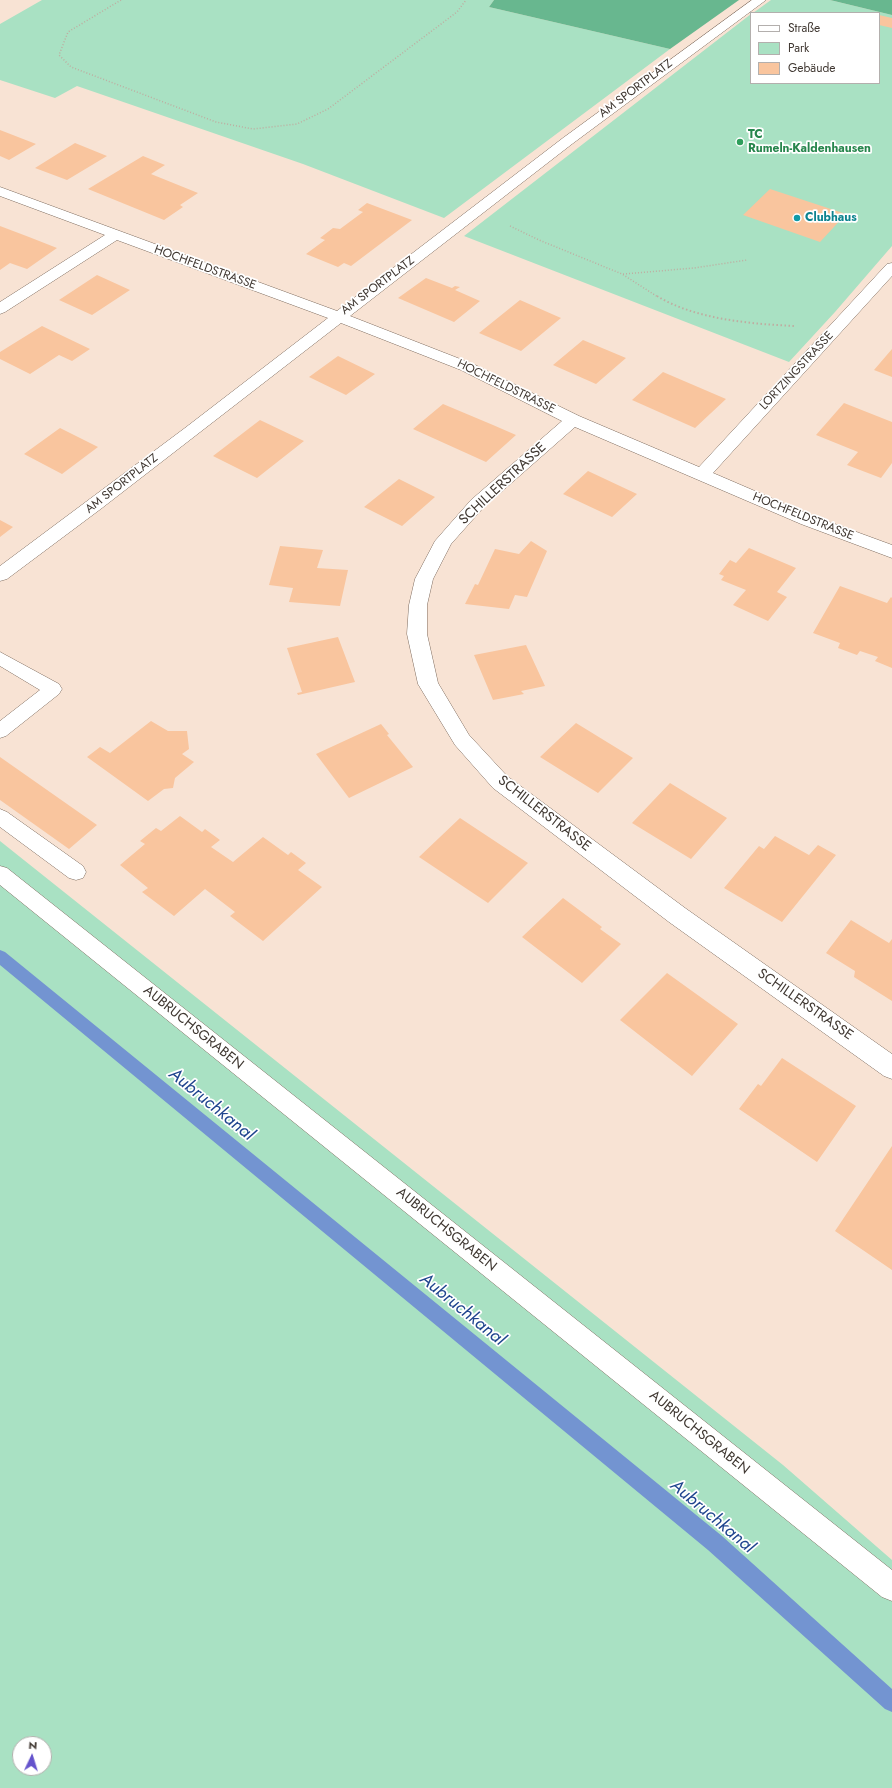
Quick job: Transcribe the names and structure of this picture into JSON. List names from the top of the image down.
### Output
{
  "streets": {
    "street": [
      "AM SPORTPLATZ",
      "HOCHFELDSTRASSE",
      "LORTZINGSTRASSE",
      "SCHILLERSTRASSE"
    ],
    "lane": ["AUBRUCHSGRABEN"]
  },
  "crossings": [
    ["AM SPORTPLATZ", "HOCHFELDSTRASSE"],
    ["HOCHFELDSTRASSE", "LORTZINGSTRASSE"],
    ["HOCHFELDSTRASSE", "SCHILLERSTRASSE"]
  ],
  "water": ["Aubruchkanal"],
  "places": ["TC Rumeln-Kaldenhausen", "Clubhaus"],
  "legend": ["Straße", "Park", "Gebäude"],
  "north": "top"
}
